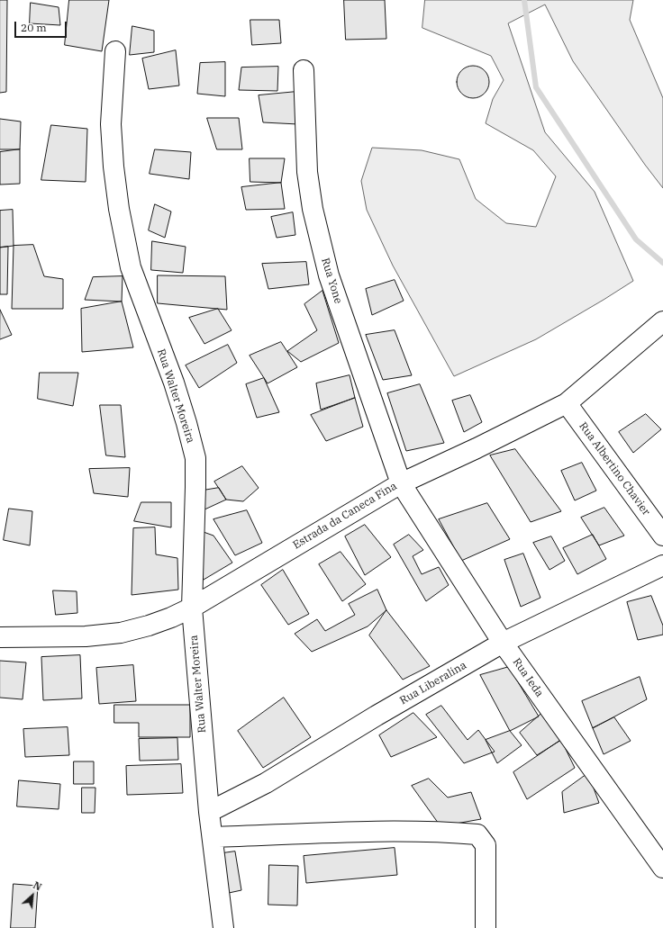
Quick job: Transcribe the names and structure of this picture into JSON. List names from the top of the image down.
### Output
{
  "streets": {
    "street": [
      "Rua Yone",
      "Rua Walter Moreira",
      "Rua Albertino Chavier",
      "Estrada da Caneca Fina",
      "Rua Ieda",
      "Rua Liberalina"
    ]
  },
  "crossings": [
    ["Rua Yone", "Estrada da Caneca Fina"],
    ["Rua Yone", "Rua Ieda"],
    ["Rua Walter Moreira", "Estrada da Caneca Fina"],
    ["Rua Walter Moreira", "Rua Liberalina"],
    ["Rua Albertino Chavier", "Estrada da Caneca Fina"],
    ["Estrada da Caneca Fina", "Rua Ieda"],
    ["Rua Ieda", "Rua Liberalina"]
  ],
  "scale_bar": "20 m",
  "north": "top right"
}
